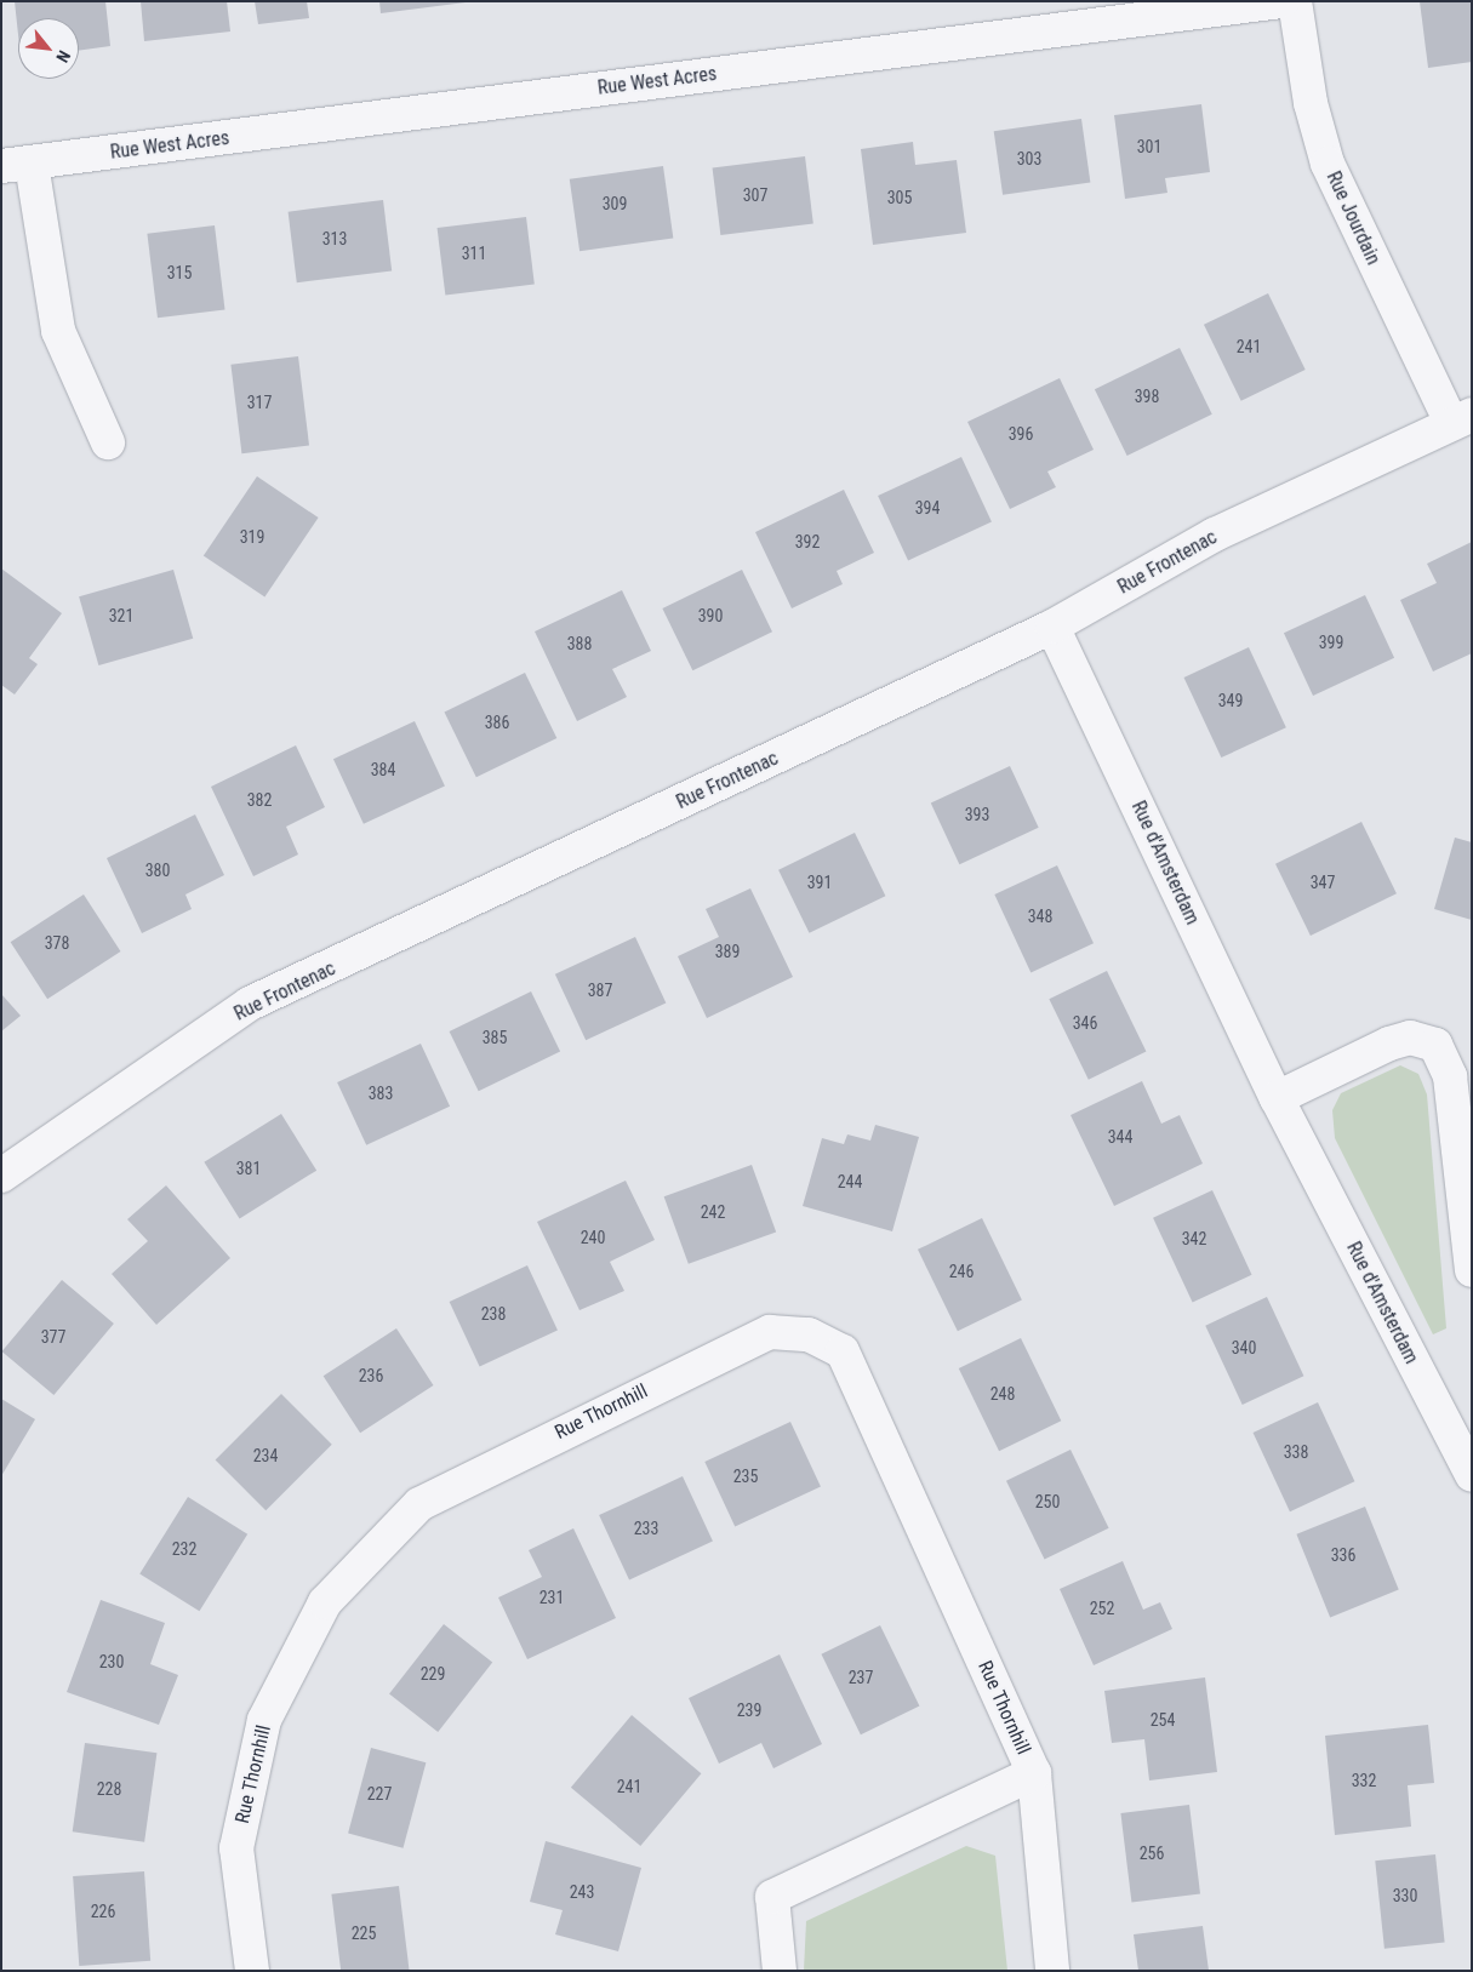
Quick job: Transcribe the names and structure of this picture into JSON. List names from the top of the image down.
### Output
{
  "streets": {
    "street": [
      "Rue West Acres",
      "Rue Jourdain",
      "Rue Frontenac",
      "Rue d'Amsterdam",
      "Rue Thornhill"
    ]
  },
  "crossings": [
    ["Rue Jourdain", "Rue Frontenac"],
    ["Rue Frontenac", "Rue d'Amsterdam"]
  ],
  "house_numbers": [
    "301",
    "303",
    "307",
    "305",
    "309",
    "313",
    "311",
    "315",
    "241",
    "398",
    "317",
    "396",
    "394",
    "319",
    "392",
    "321",
    "390",
    "399",
    "388",
    "349",
    "386",
    "384",
    "382",
    "393",
    "380",
    "391",
    "347",
    "348",
    "378",
    "389",
    "387",
    "346",
    "385",
    "383",
    "344",
    "381",
    "244",
    "242",
    "240",
    "342",
    "246",
    "238",
    "377",
    "340",
    "236",
    "248",
    "338",
    "234",
    "235",
    "250",
    "233",
    "232",
    "336",
    "231",
    "252",
    "230",
    "229",
    "237",
    "239",
    "254",
    "332",
    "241",
    "228",
    "227",
    "256",
    "243",
    "330",
    "226",
    "225"
  ],
  "north": "bottom right"
}
